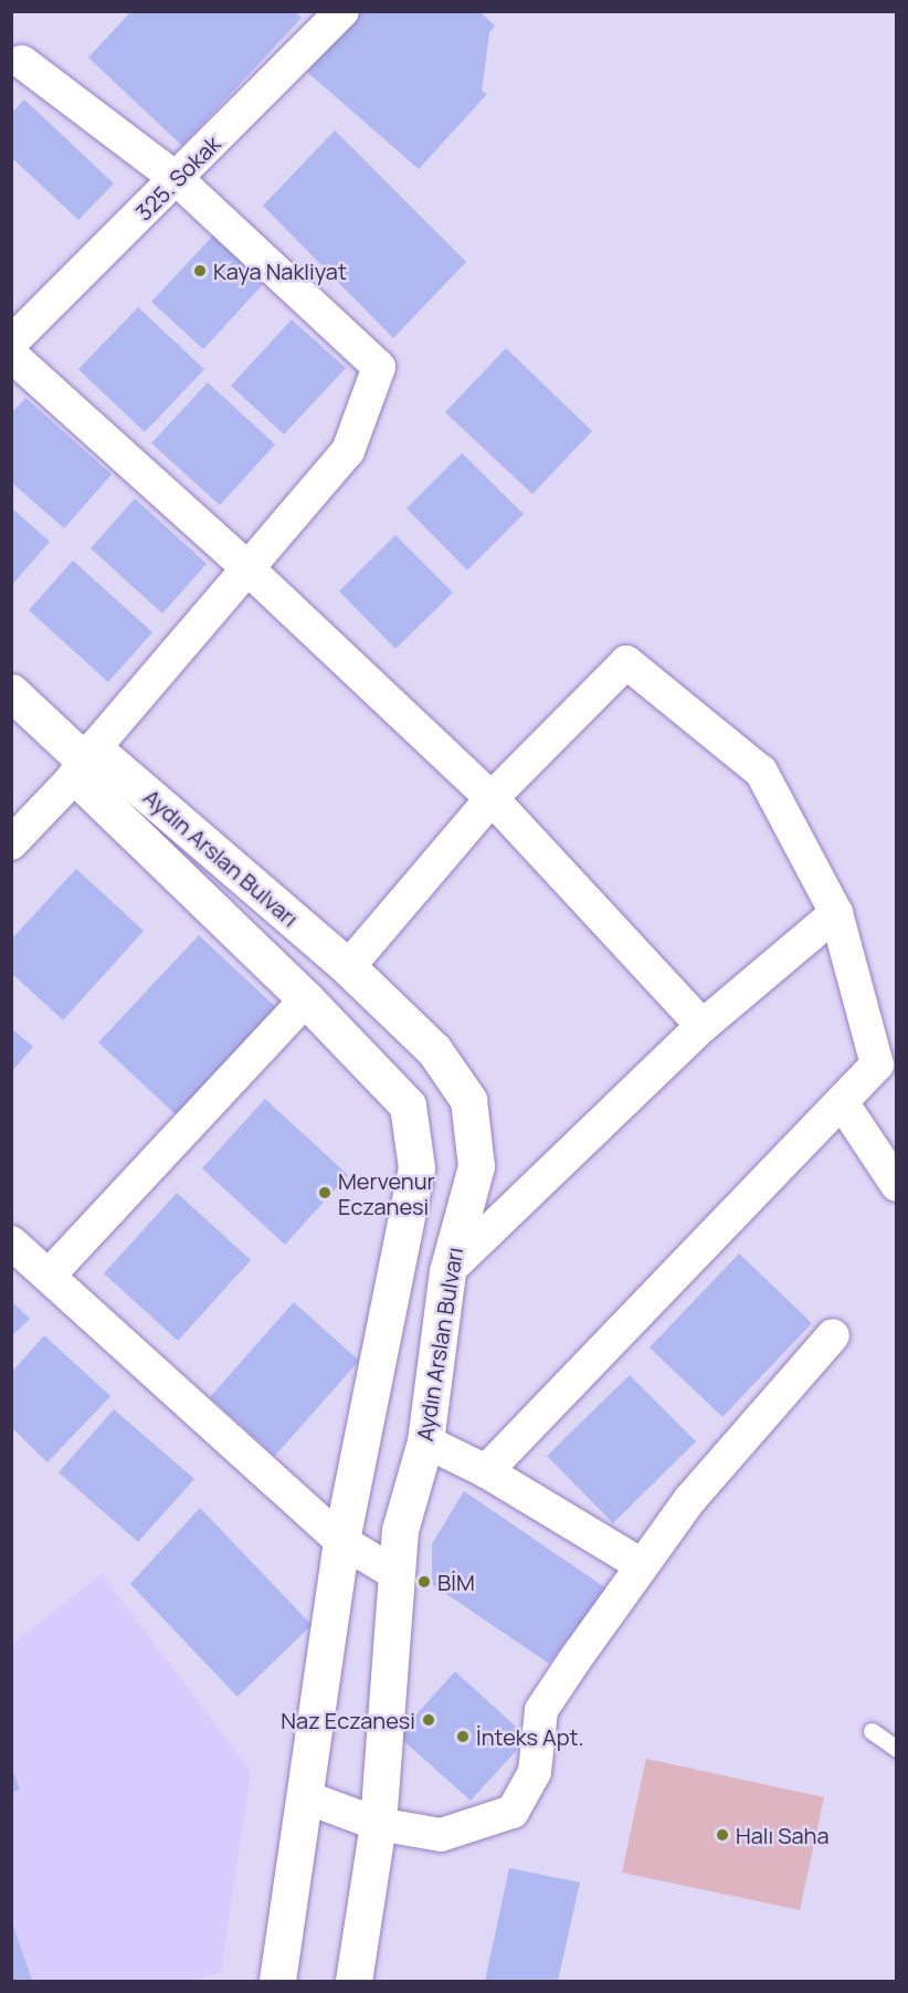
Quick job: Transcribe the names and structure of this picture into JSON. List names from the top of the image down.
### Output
{
  "streets": {
    "street": ["325. Sokak", "Aydın Arslan Bulvarı"]
  },
  "places": [
    "Kaya Nakliyat",
    "Mervenur Eczanesi",
    "BİM",
    "Naz Eczanesi",
    "İnteks Apt.",
    "Halı Saha"
  ]
}
